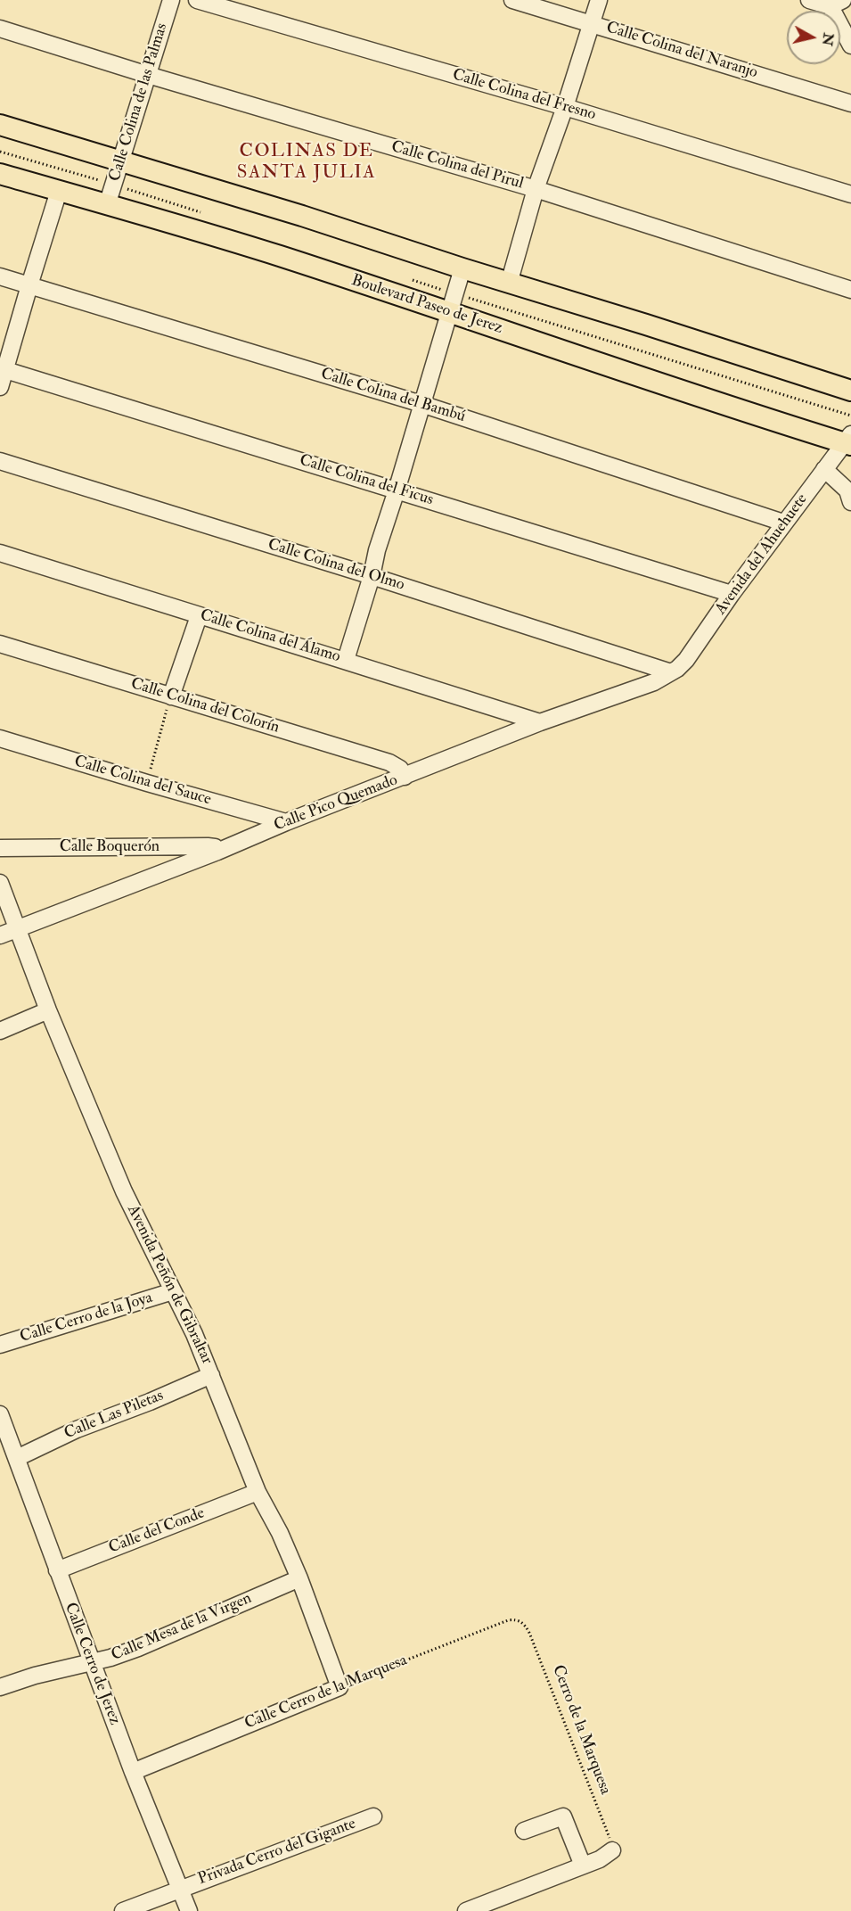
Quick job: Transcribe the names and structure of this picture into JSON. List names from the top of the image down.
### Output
{
  "streets": {
    "main road": ["Boulevard Paseo de Jerez"],
    "street": [
      "Calle Colina del Naranjo",
      "Calle Colina del Fresno",
      "Calle Colina de las Palmas",
      "Calle Colina del Pirul",
      "Calle Colina del Bambú",
      "Calle Colina del Ficus",
      "Avenida del Ahuehuete",
      "Calle Colina del Olmo",
      "Calle Colina del Álamo",
      "Calle Colina del Colorín",
      "Calle Colina del Sauce",
      "Calle Pico Quemado",
      "Calle Boquerón",
      "Avenida Peñón de Gibraltar",
      "Calle Cerro de la Joya",
      "Calle Las Piletas",
      "Calle del Conde",
      "Calle Mesa de la Virgen",
      "Calle Cerro de Jerez",
      "Calle Cerro de la Marquesa",
      "Privada Cerro del Gigante"
    ],
    "path": ["Cerro de la Marquesa"]
  },
  "crossings": [
    ["Calle Colina de las Palmas", "Calle Colina del Pirul"],
    ["Calle Colina de las Palmas", "Boulevard Paseo de Jerez"],
    ["Boulevard Paseo de Jerez", "Avenida del Ahuehuete"],
    ["Calle Colina del Bambú", "Avenida del Ahuehuete"],
    ["Calle Colina del Ficus", "Avenida del Ahuehuete"],
    ["Avenida del Ahuehuete", "Calle Colina del Olmo"],
    ["Avenida del Ahuehuete", "Calle Pico Quemado"],
    ["Calle Colina del Olmo", "Calle Pico Quemado"],
    ["Calle Colina del Álamo", "Calle Pico Quemado"],
    ["Calle Colina del Colorín", "Calle Pico Quemado"],
    ["Calle Colina del Sauce", "Calle Pico Quemado"],
    ["Calle Pico Quemado", "Calle Boquerón"],
    ["Calle Pico Quemado", "Avenida Peñón de Gibraltar"],
    ["Avenida Peñón de Gibraltar", "Calle Cerro de la Joya"],
    ["Avenida Peñón de Gibraltar", "Calle Las Piletas"],
    ["Avenida Peñón de Gibraltar", "Calle del Conde"],
    ["Avenida Peñón de Gibraltar", "Calle Mesa de la Virgen"],
    ["Avenida Peñón de Gibraltar", "Calle Cerro de la Marquesa"],
    ["Calle Las Piletas", "Calle Cerro de Jerez"],
    ["Calle del Conde", "Calle Cerro de Jerez"],
    ["Calle Mesa de la Virgen", "Calle Cerro de Jerez"],
    ["Calle Cerro de Jerez", "Calle Cerro de la Marquesa"],
    ["Calle Cerro de Jerez", "Privada Cerro del Gigante"],
    ["Calle Cerro de la Marquesa", "Cerro de la Marquesa"]
  ],
  "districts": ["COLINAS DE SANTA JULIA"],
  "north": "right"
}
